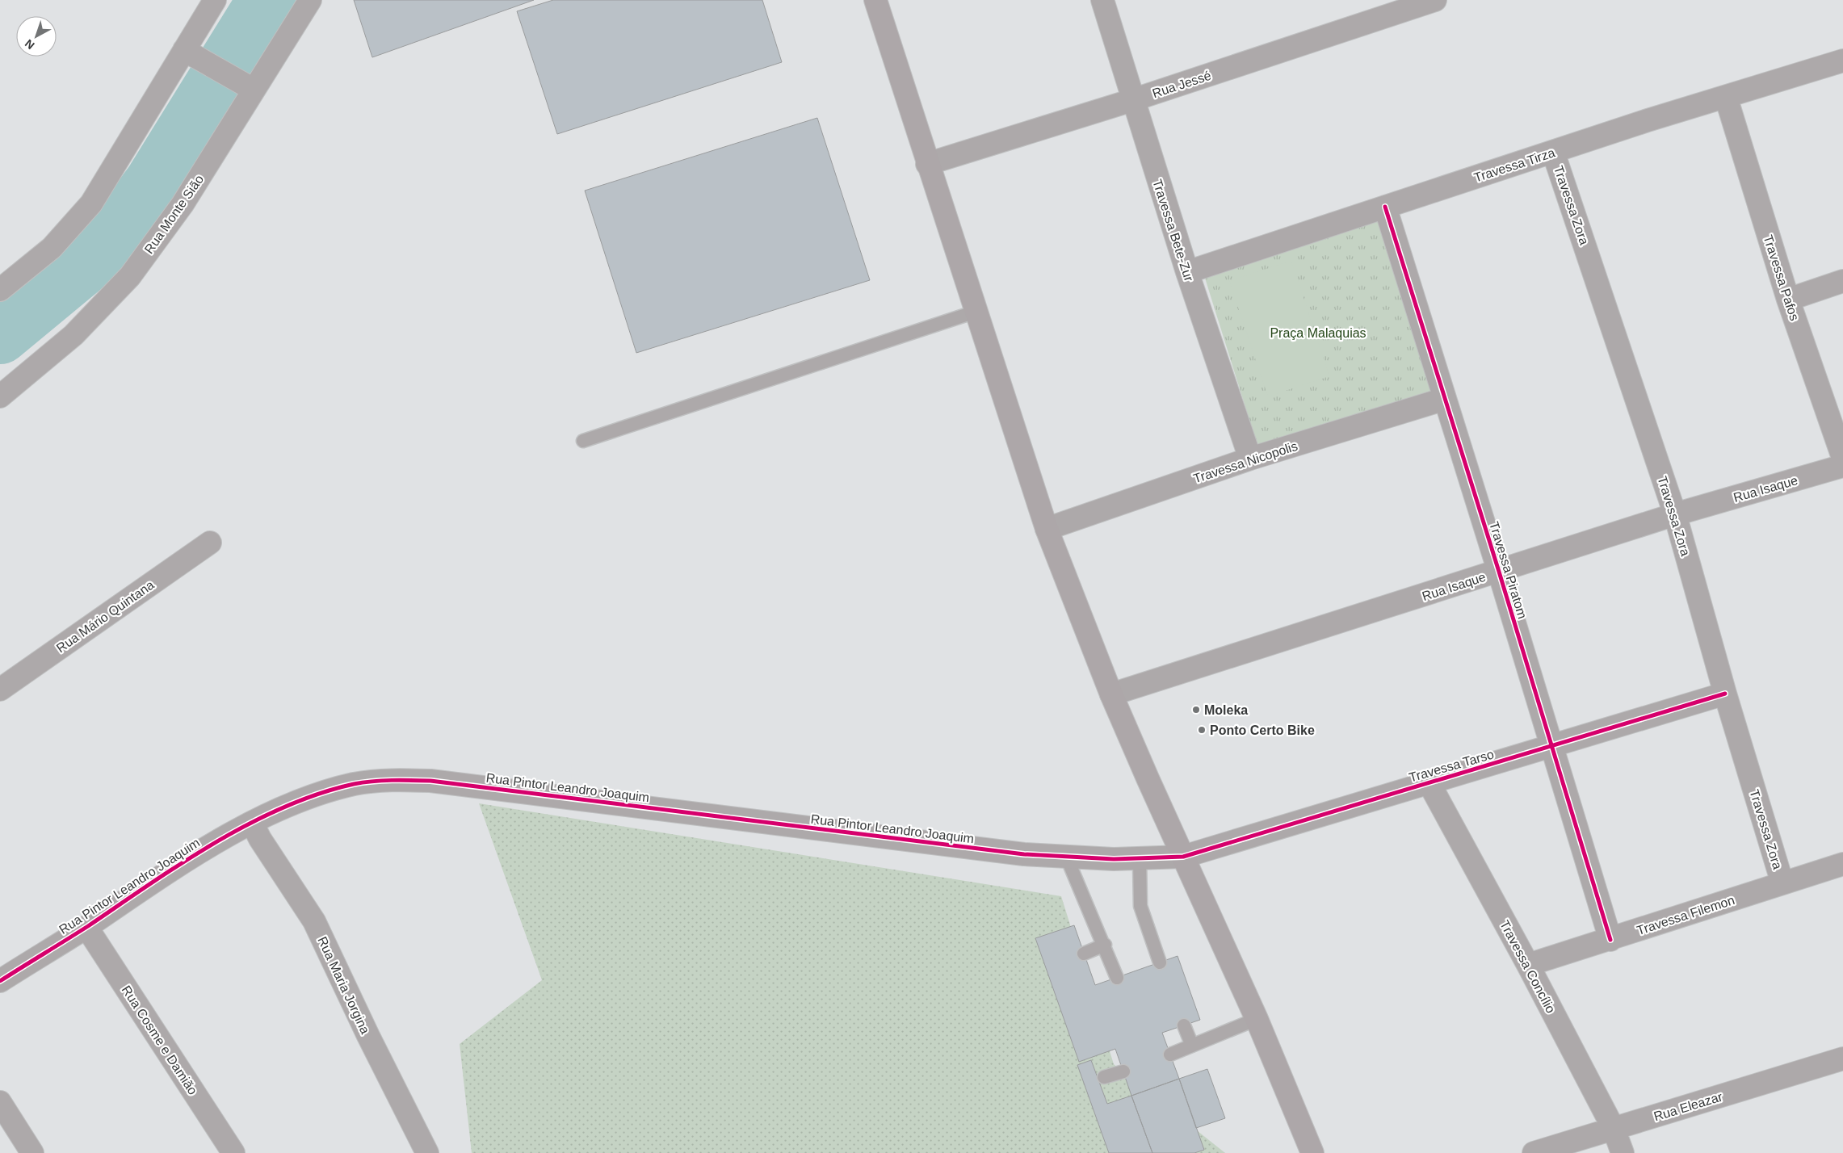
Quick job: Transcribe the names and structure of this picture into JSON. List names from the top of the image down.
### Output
{
  "streets": {
    "street": [
      "Rua Jessé",
      "Travessa Tirza",
      "Travessa Zora",
      "Rua Monte Sião",
      "Travessa Bete-Zur",
      "Travessa Pafos",
      "Travessa Nicopolis",
      "Rua Isaque",
      "Travessa Piratom",
      "Rua Mário Quintana",
      "Travessa Tarso",
      "Rua Pintor Leandro Joaquim",
      "Travessa Filemon",
      "Travessa Concílio",
      "Rua Maria Jorgina",
      "Rua Cosme e Damião",
      "Rua Eleazar"
    ]
  },
  "crossings": [
    ["Rua Jessé", "Travessa Bete-Zur"],
    ["Travessa Tirza", "Travessa Zora"],
    ["Travessa Tirza", "Travessa Bete-Zur"],
    ["Travessa Tirza", "Travessa Pafos"],
    ["Travessa Tirza", "Travessa Piratom"],
    ["Travessa Zora", "Rua Isaque"],
    ["Travessa Zora", "Travessa Tarso"],
    ["Travessa Zora", "Travessa Filemon"],
    ["Travessa Bete-Zur", "Travessa Nicopolis"],
    ["Travessa Nicopolis", "Travessa Piratom"],
    ["Rua Isaque", "Travessa Piratom"],
    ["Travessa Piratom", "Travessa Tarso"],
    ["Travessa Piratom", "Travessa Filemon"],
    ["Travessa Tarso", "Rua Pintor Leandro Joaquim"],
    ["Travessa Tarso", "Travessa Concílio"],
    ["Rua Pintor Leandro Joaquim", "Rua Maria Jorgina"],
    ["Rua Pintor Leandro Joaquim", "Rua Cosme e Damião"],
    ["Travessa Filemon", "Travessa Concílio"],
    ["Travessa Concílio", "Rua Eleazar"]
  ],
  "parks": ["Praça Malaquias"],
  "places": ["Moleka", "Ponto Certo Bike"],
  "north": "bottom left"
}
